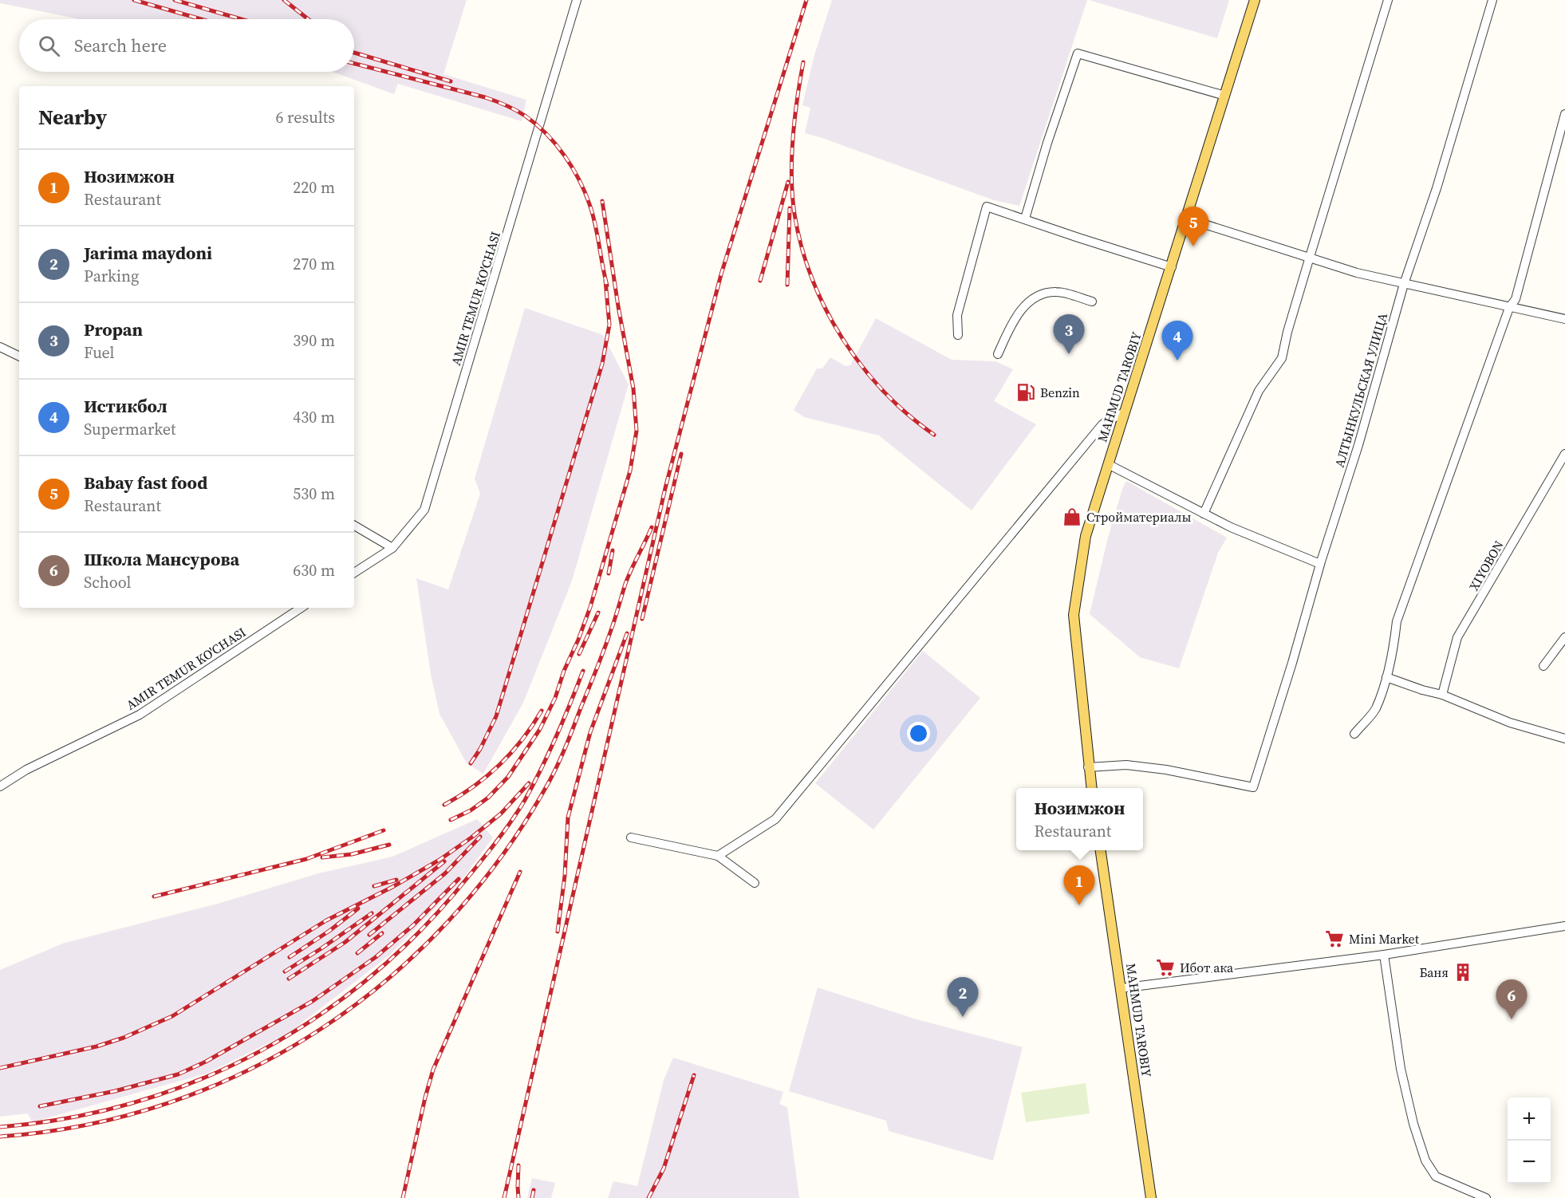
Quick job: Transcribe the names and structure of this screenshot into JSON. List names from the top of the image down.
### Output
{
  "streets": {
    "main road": ["MAHMUD TAROBIY"],
    "street": ["AMIR TEMUR KO'CHASI", "АЛТЫНКУЛЬСКАЯ УЛИЦА", "XIYOBON"]
  },
  "crossings": [
    ["MAHMUD TAROBIY", "АЛТЫНКУЛЬСКАЯ УЛИЦА"]
  ],
  "places": {
    "fuel station": ["Benzin"],
    "shop": ["Стройматериалы"],
    "supermarket": ["Mini Market", "Ибот ака"],
    "building": ["Баня"]
  },
  "page": {
    "search": "Search here",
    "heading": ["Nearby", "6 results"],
    "list": [
      {
        "mark": "1",
        "name": "Нозимжон",
        "note": "Restaurant",
        "value": "220 m"
      },
      {
        "mark": "2",
        "name": "Jarima maydoni",
        "note": "Parking",
        "value": "270 m"
      },
      {
        "mark": "3",
        "name": "Propan",
        "note": "Fuel",
        "value": "390 m"
      },
      {
        "mark": "4",
        "name": "Истикбол",
        "note": "Supermarket",
        "value": "430 m"
      },
      {
        "mark": "5",
        "name": "Babay fast food",
        "note": "Restaurant",
        "value": "530 m"
      },
      {
        "mark": "6",
        "name": "Школа Мансурова",
        "note": "School",
        "value": "630 m"
      }
    ],
    "pins": [
      "5",
      "3",
      "4",
      "1",
      "2",
      "6"
    ],
    "popup": ["Нозимжон", "Restaurant"],
    "map_buttons": ["+", "−"]
  }
}
